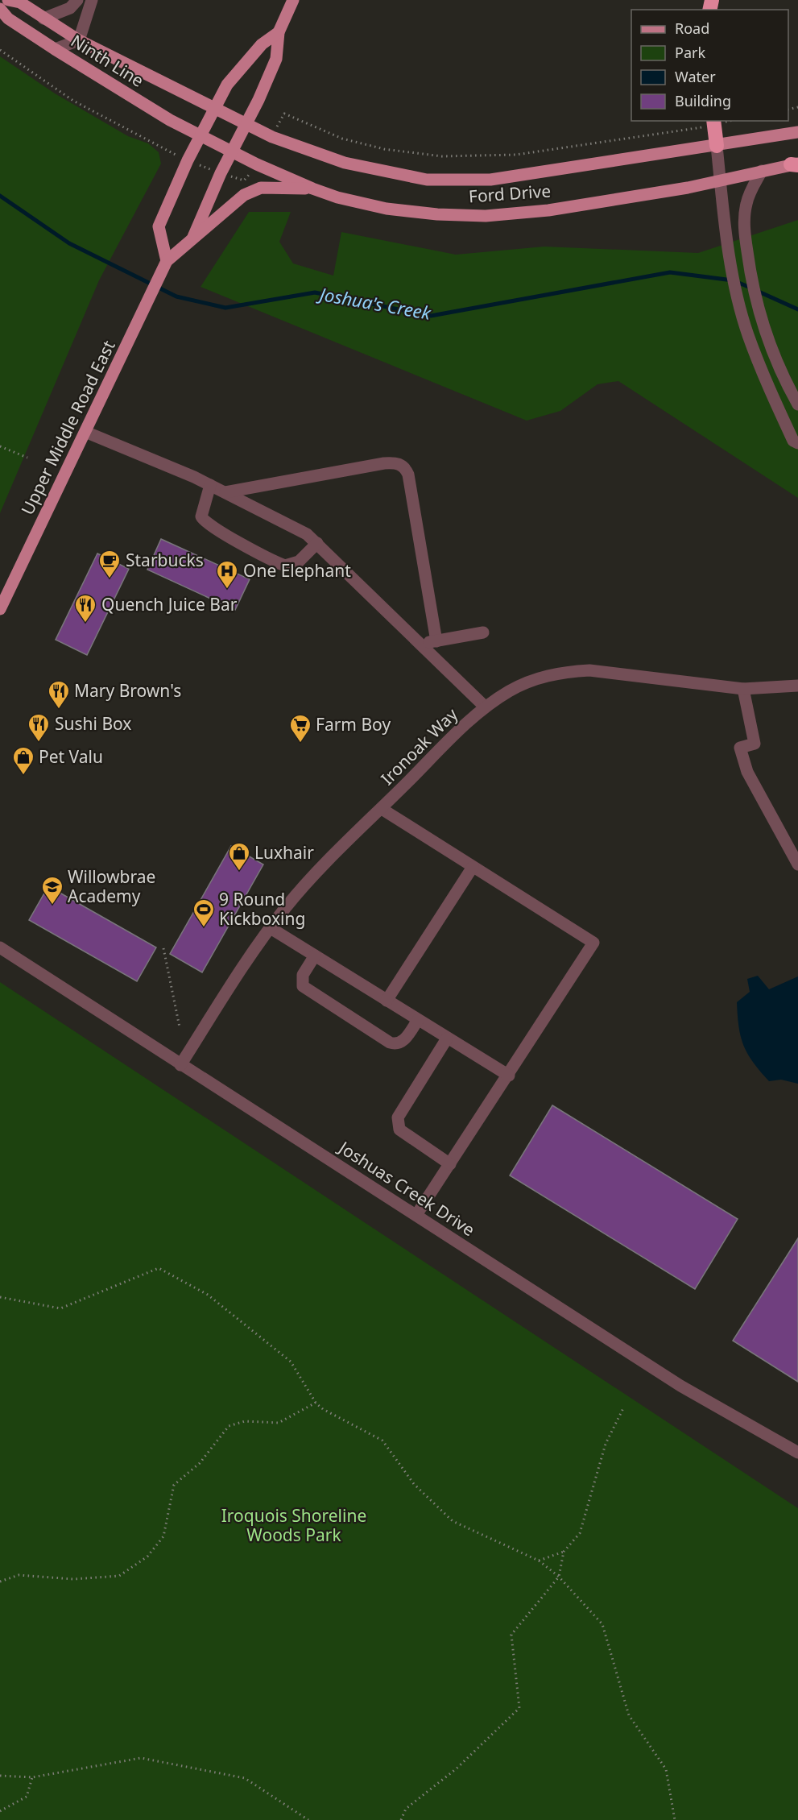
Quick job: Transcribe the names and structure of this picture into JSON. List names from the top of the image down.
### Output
{
  "streets": {
    "main road": ["Ninth Line", "Ford Drive", "Upper Middle Road East"],
    "street": ["Ironoak Way", "Joshuas Creek Drive"]
  },
  "crossings": [
    ["Ninth Line", "Ford Drive"],
    ["Ninth Line", "Upper Middle Road East"],
    ["Ford Drive", "Upper Middle Road East"],
    ["Ironoak Way", "Joshuas Creek Drive"]
  ],
  "water": ["Joshua's Creek"],
  "parks": ["Iroquois Shoreline Woods Park"],
  "places": {
    "cafe": ["Starbucks"],
    "hospital": ["One Elephant"],
    "restaurant": ["Quench Juice Bar", "Mary Brown's", "Sushi Box"],
    "supermarket": ["Farm Boy"],
    "shop": ["Pet Valu", "Luxhair"],
    "school or university": ["Willowbrae Academy"],
    "sports": ["9 Round Kickboxing"]
  },
  "legend": [
    "Road",
    "Park",
    "Water",
    "Building"
  ]
}
